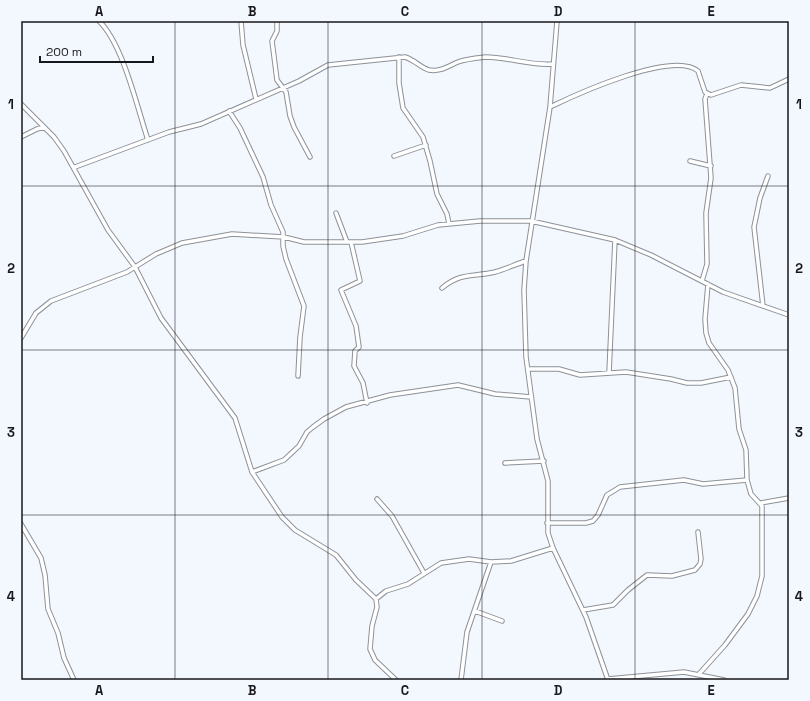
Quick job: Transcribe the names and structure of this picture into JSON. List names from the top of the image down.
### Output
{
  "scale_bar": "200 m",
  "grid": {
    "columns": [
      "A",
      "B",
      "C",
      "D",
      "E"
    ],
    "rows": [
      "1",
      "2",
      "3",
      "4"
    ]
  }
}
